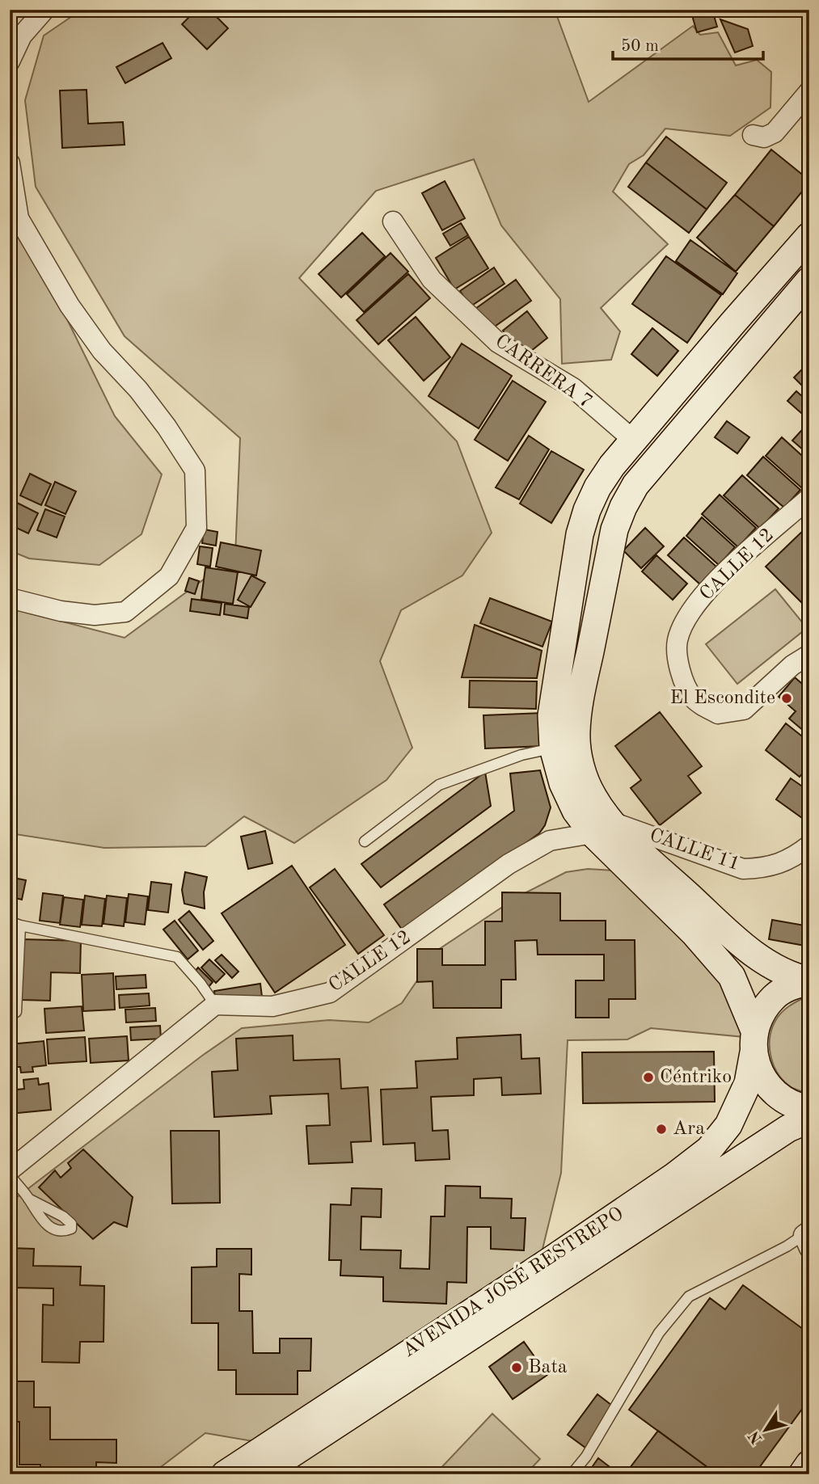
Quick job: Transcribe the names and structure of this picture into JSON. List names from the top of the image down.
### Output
{
  "streets": {
    "main road": ["AVENIDA JOSÉ RESTREPO"],
    "street": ["CARRERA 7", "CALLE 12", "CALLE 11"]
  },
  "crossings": [
    ["CALLE 12", "CALLE 11"]
  ],
  "places": [
    "El Escondite",
    "Céntriko",
    "Ara",
    "Bata"
  ],
  "scale_bar": "50 m",
  "north": "bottom left"
}
